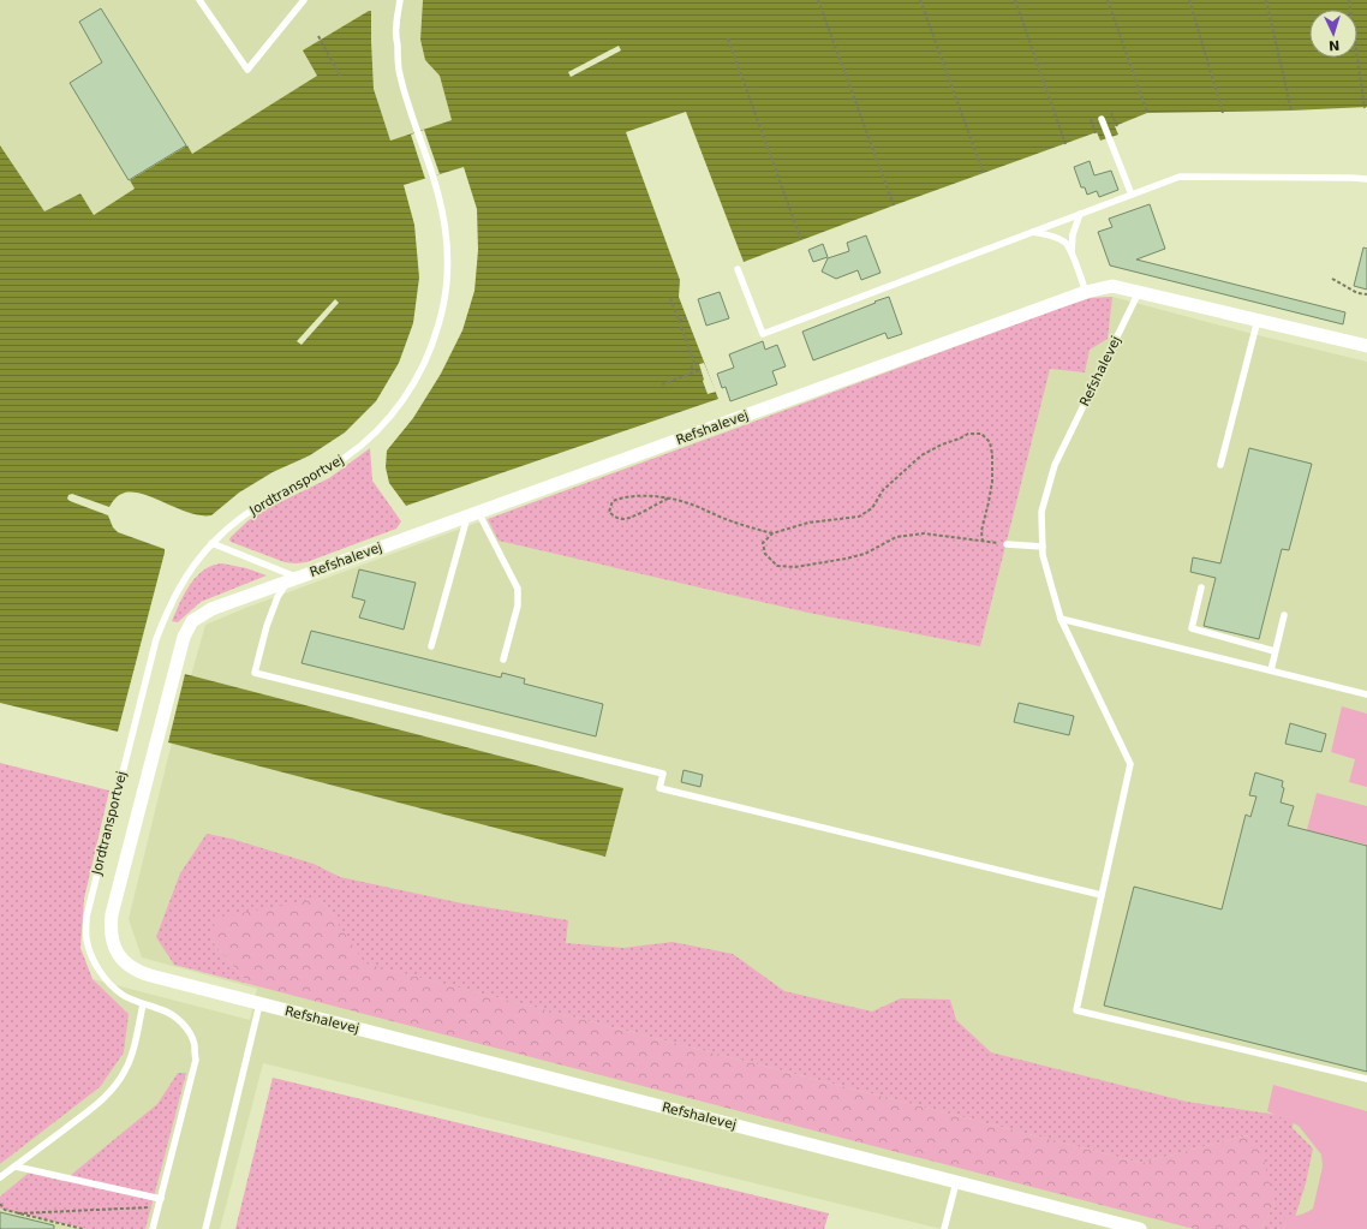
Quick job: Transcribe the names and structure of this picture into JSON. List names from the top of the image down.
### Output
{
  "streets": {
    "street": ["Refshalevej"],
    "lane": ["Jordtransportvej"]
  },
  "north": "bottom"
}
